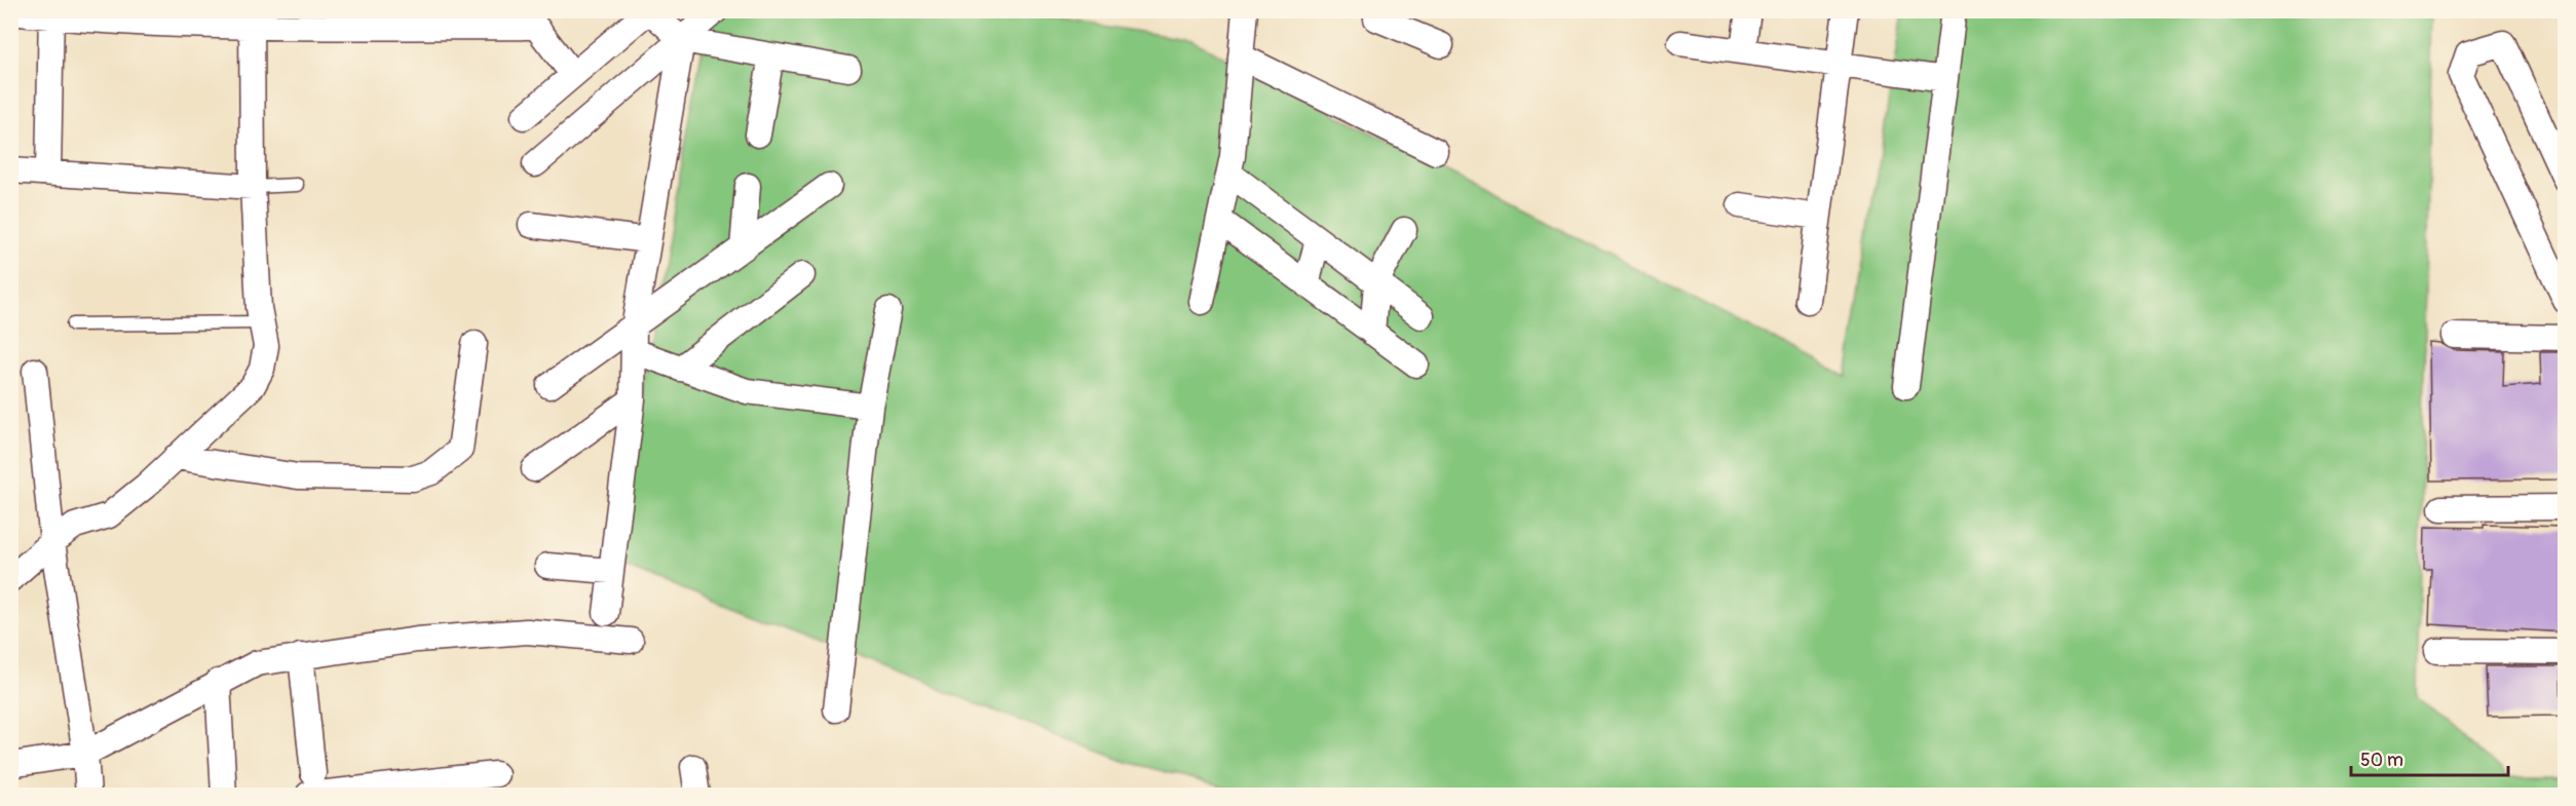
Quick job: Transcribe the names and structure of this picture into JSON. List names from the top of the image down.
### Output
{
  "scale_bar": "50 m"
}
